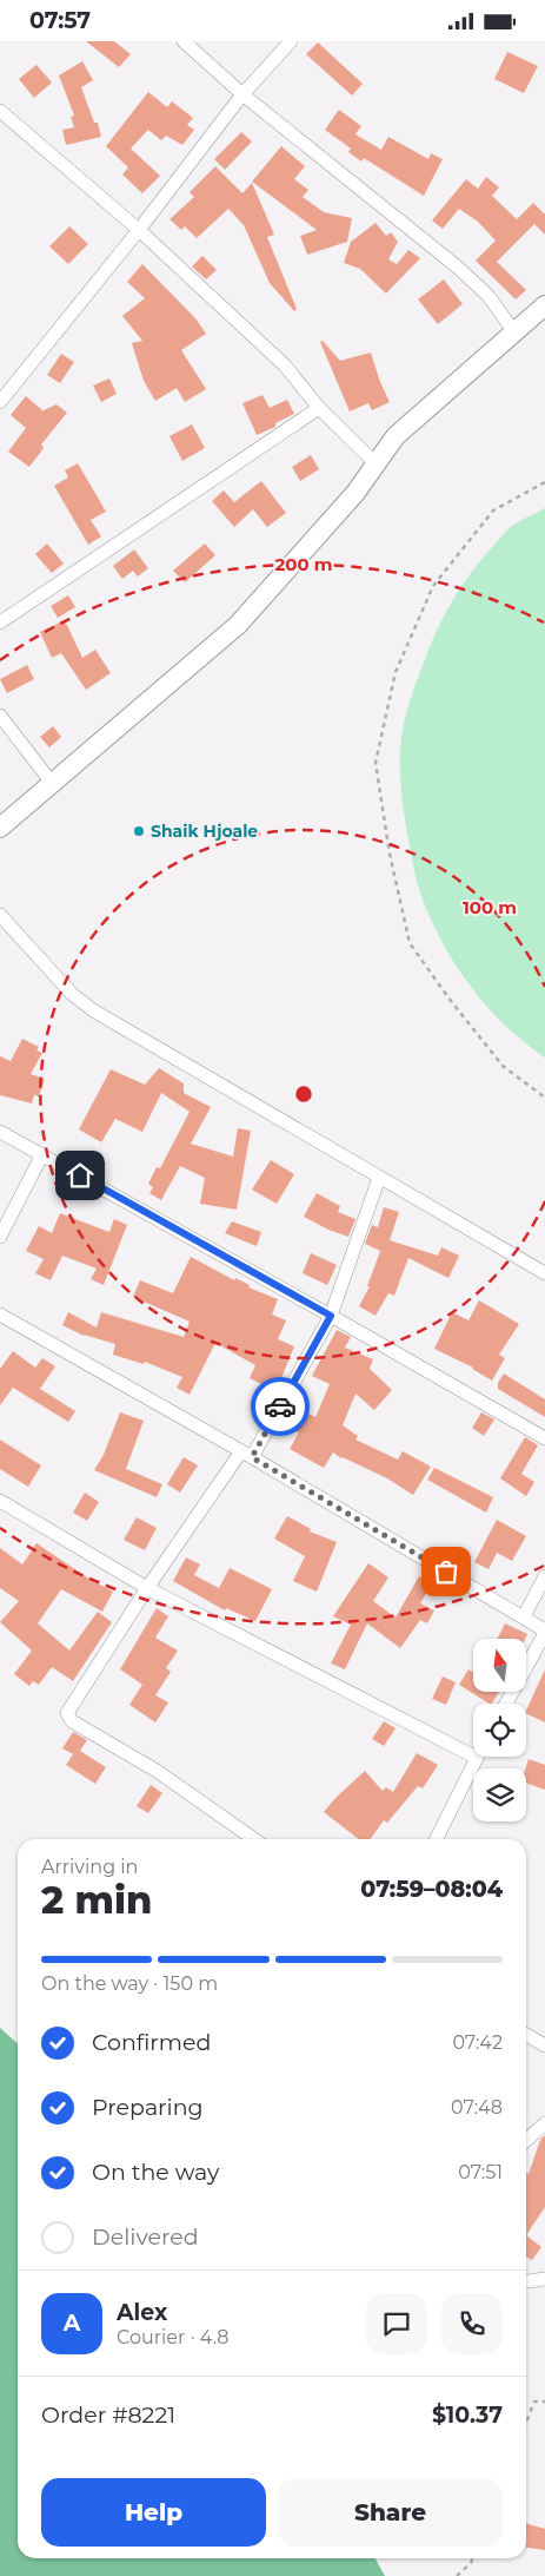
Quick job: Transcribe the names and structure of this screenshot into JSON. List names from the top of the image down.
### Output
{
  "places": ["Shaik Hjoale"],
  "north": "top",
  "page": {
    "status": "07:57",
    "heading": ["2 min", "Arriving in", "07:59–08:04"],
    "panel": [
      "Alex",
      "Courier · 4.8",
      "Order #8221",
      "$10.37"
    ],
    "bar": "On the way · 150 m",
    "list": [
      ["Confirmed", "07:42"],
      ["Preparing", "07:48"],
      ["On the way", "07:51"],
      "Delivered"
    ],
    "round": "A",
    "buttons": ["Help", "Share"]
  },
  "rings": ["200 m", "100 m"]
}
